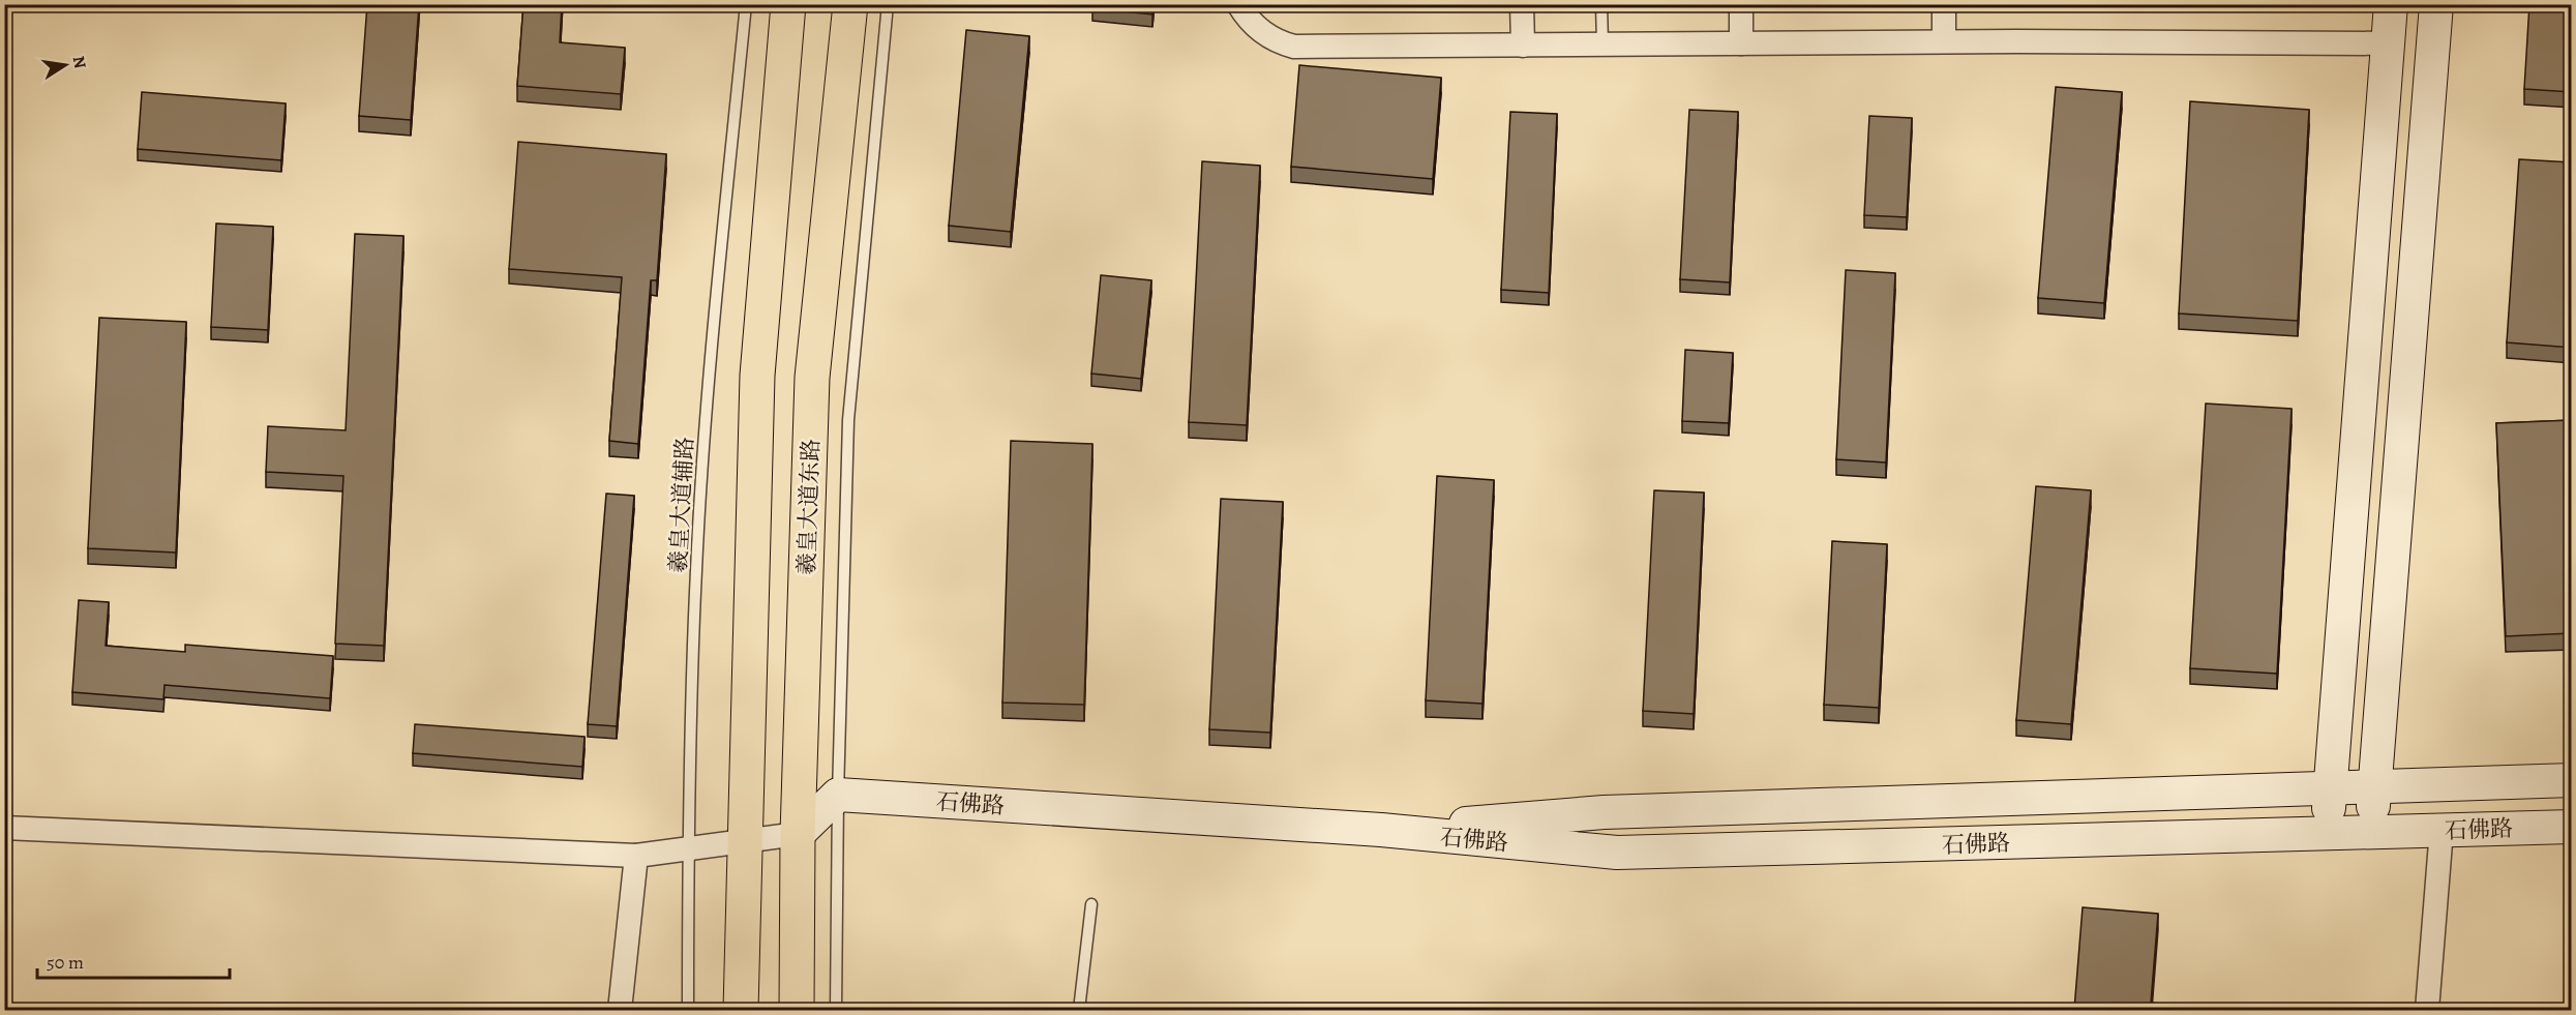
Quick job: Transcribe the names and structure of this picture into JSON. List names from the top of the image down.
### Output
{
  "streets": {
    "main road": ["羲皇大道东路"],
    "street": ["石佛路"],
    "lane": ["羲皇大道辅路"]
  },
  "scale_bar": "50 m",
  "north": "right"
}
